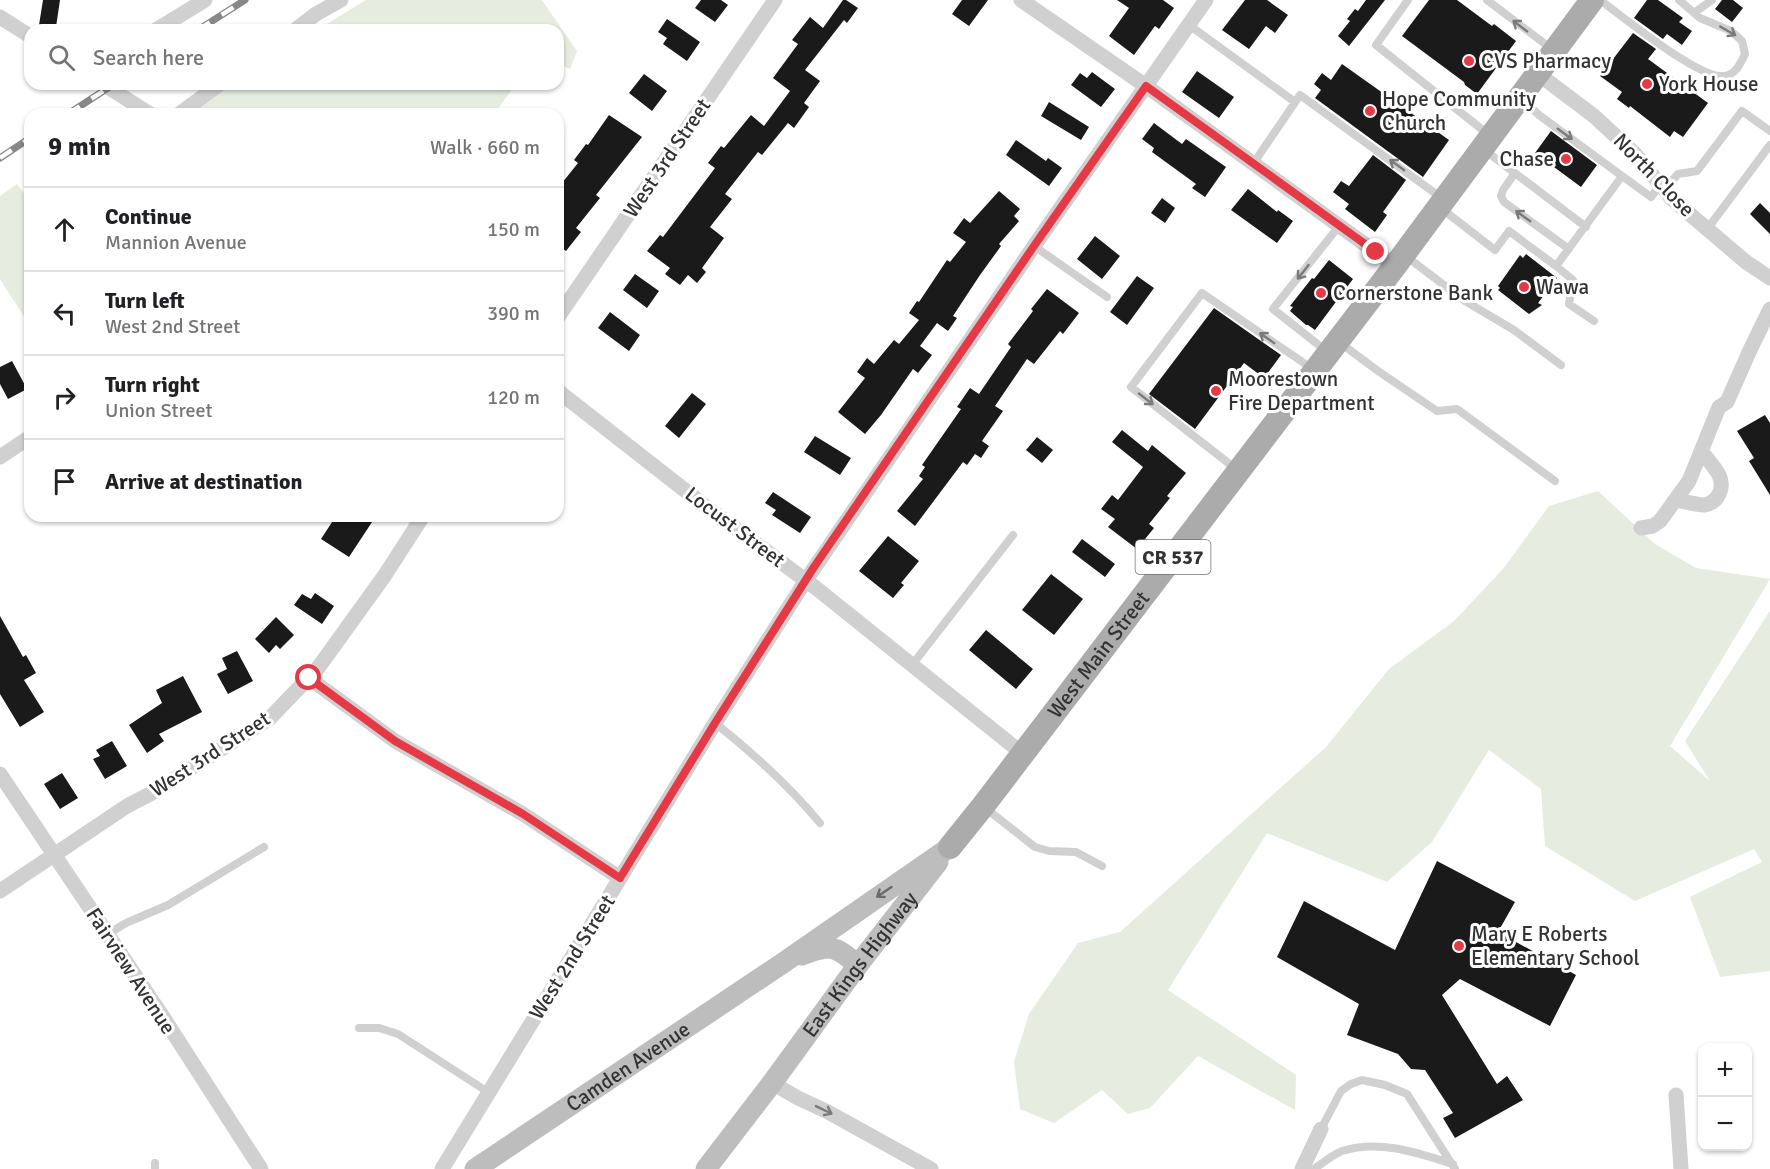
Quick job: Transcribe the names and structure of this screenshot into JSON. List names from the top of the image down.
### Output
{
  "streets": {
    "main road": [
      "CR 537",
      "West Main Street",
      "East Kings Highway",
      "Camden Avenue"
    ],
    "street": [
      "West 3rd Street",
      "North Close",
      "Locust Street",
      "West 2nd Street",
      "Fairview Avenue"
    ]
  },
  "crossings": [
    ["West 3rd Street", "Fairview Avenue"],
    ["North Close", "West Main Street"],
    ["Locust Street", "West Main Street"],
    ["Locust Street", "West 2nd Street"],
    ["West Main Street", "East Kings Highway"],
    ["West Main Street", "Camden Avenue"],
    ["East Kings Highway", "Camden Avenue"]
  ],
  "places": [
    "CVS Pharmacy",
    "York House",
    "Hope Community Church",
    "Chase",
    "Wawa",
    "Cornerstone Bank",
    "Moorestown Fire Department",
    "Mary E Roberts Elementary School"
  ],
  "page": {
    "search": "Search here",
    "heading": ["9 min", "Walk · 660 m"],
    "list": [
      ["Continue", "Mannion Avenue", "150 m"],
      ["Turn left", "West 2nd Street", "390 m"],
      ["Turn right", "Union Street", "120 m"],
      "Arrive at destination"
    ],
    "map_buttons": ["+", "−"]
  }
}
